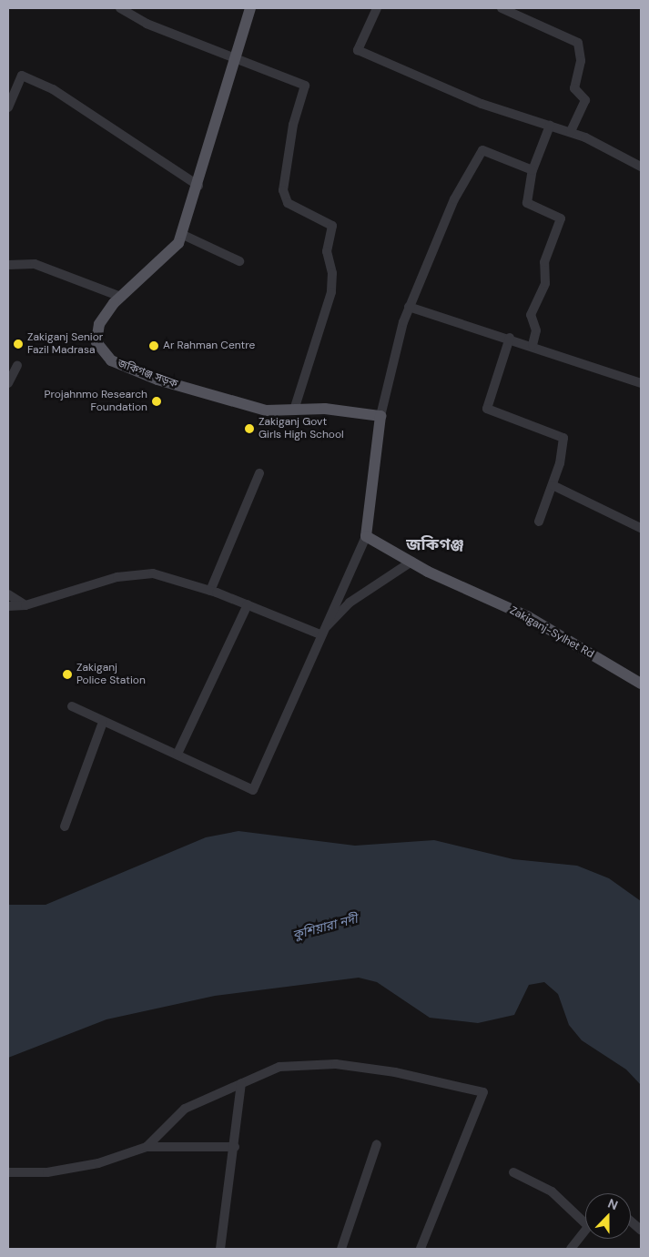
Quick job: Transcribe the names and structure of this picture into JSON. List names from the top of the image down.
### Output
{
  "streets": {
    "main road": ["জকিগঞ্জ সড়ক", "Zakiganj-Sylhet Rd"]
  },
  "districts": ["জকিগঞ্জ"],
  "water": ["কুশিয়ারা নদী"],
  "places": [
    "Zakiganj Senior Fazil Madrasa",
    "Ar Rahman Centre",
    "Projahnmo Research Foundation",
    "Zakiganj Govt Girls High School",
    "Zakiganj Police Station"
  ],
  "north": "top"
}
